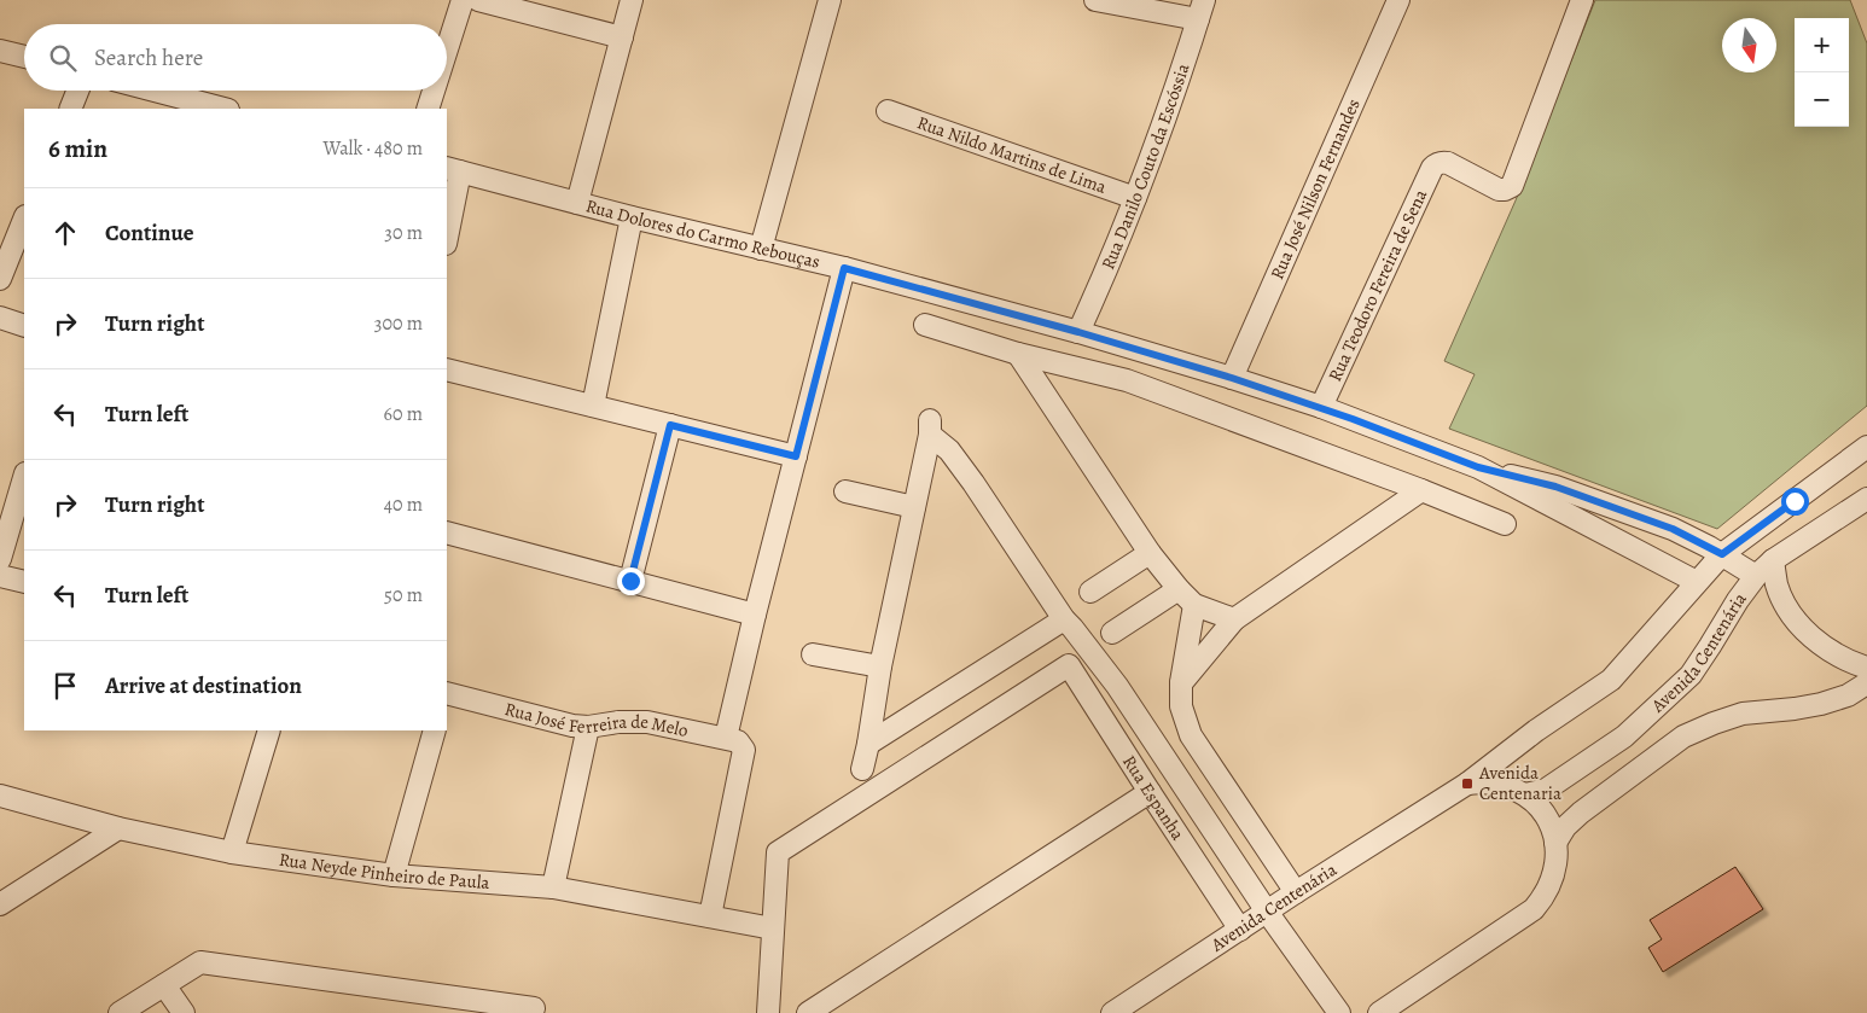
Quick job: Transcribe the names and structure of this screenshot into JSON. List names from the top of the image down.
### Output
{
  "streets": {
    "street": [
      "Rua Nildo Martins de Lima",
      "Rua Danilo Couto da Escóssia",
      "Rua José Nilson Fernandes",
      "Rua Dolores do Carmo Rebouças",
      "Rua Teodoro Fereira de Sena",
      "Avenida Centenária",
      "Rua José Ferreira de Melo",
      "Rua Espanha",
      "Rua Neyde Pinheiro de Paula"
    ]
  },
  "crossings": [
    ["Rua Nildo Martins de Lima", "Rua Danilo Couto da Escóssia"],
    ["Rua Danilo Couto da Escóssia", "Rua Dolores do Carmo Rebouças"],
    ["Rua José Nilson Fernandes", "Rua Dolores do Carmo Rebouças"],
    ["Rua Dolores do Carmo Rebouças", "Rua Teodoro Fereira de Sena"],
    ["Rua Dolores do Carmo Rebouças", "Avenida Centenária"],
    ["Avenida Centenária", "Rua Espanha"],
    ["Rua José Ferreira de Melo", "Rua Neyde Pinheiro de Paula"],
    ["Rua Espanha", "Rua Neyde Pinheiro de Paula"]
  ],
  "places": {
    "transit": ["Avenida Centenaria"]
  },
  "north": "bottom",
  "page": {
    "map_buttons": ["+", "−"],
    "search": "Search here",
    "heading": ["6 min", "Walk · 480 m"],
    "list": [
      ["Continue", "30 m"],
      ["Turn right", "300 m"],
      ["Turn left", "60 m"],
      ["Turn right", "40 m"],
      ["Turn left", "50 m"],
      "Arrive at destination"
    ]
  }
}
